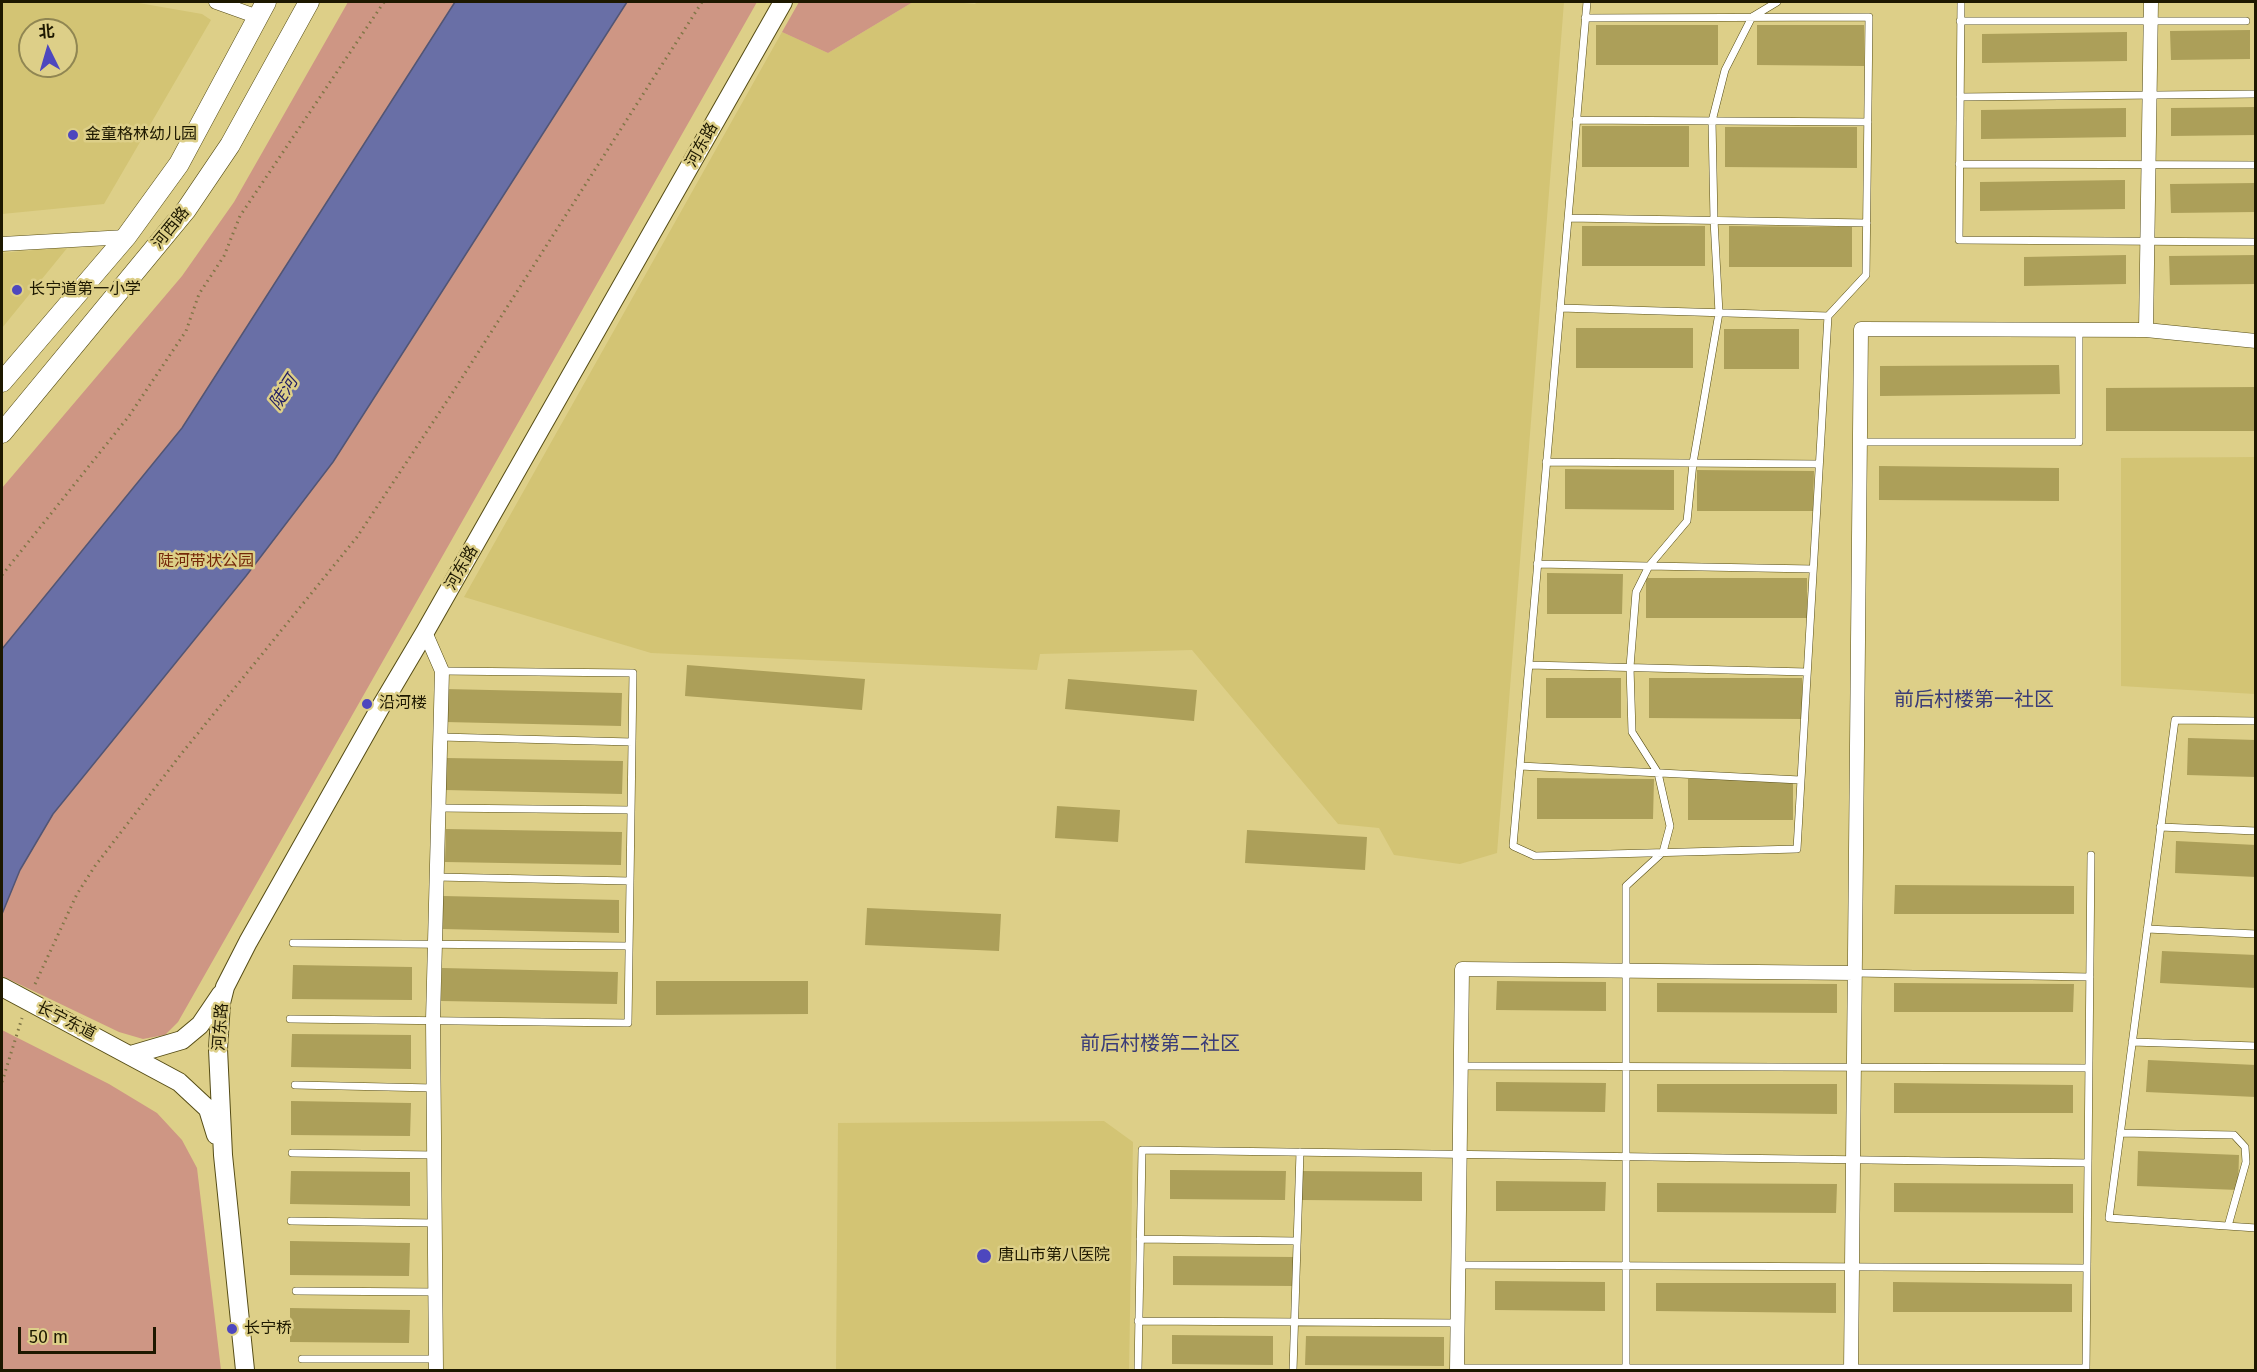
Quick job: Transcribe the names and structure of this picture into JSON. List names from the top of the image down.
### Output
{
  "streets": {
    "main road": ["河西路"],
    "street": ["河东路", "长宁东道"]
  },
  "crossings": [
    ["河东路", "长宁东道"]
  ],
  "districts": ["前后村楼第一社区", "前后村楼第二社区"],
  "water": ["陡河"],
  "parks": ["陡河带状公园"],
  "places": [
    "金童格林幼儿园",
    "长宁道第一小学",
    "沿河楼",
    "唐山市第八医院",
    "长宁桥"
  ],
  "scale_bar": "50 m",
  "north": "top"
}
